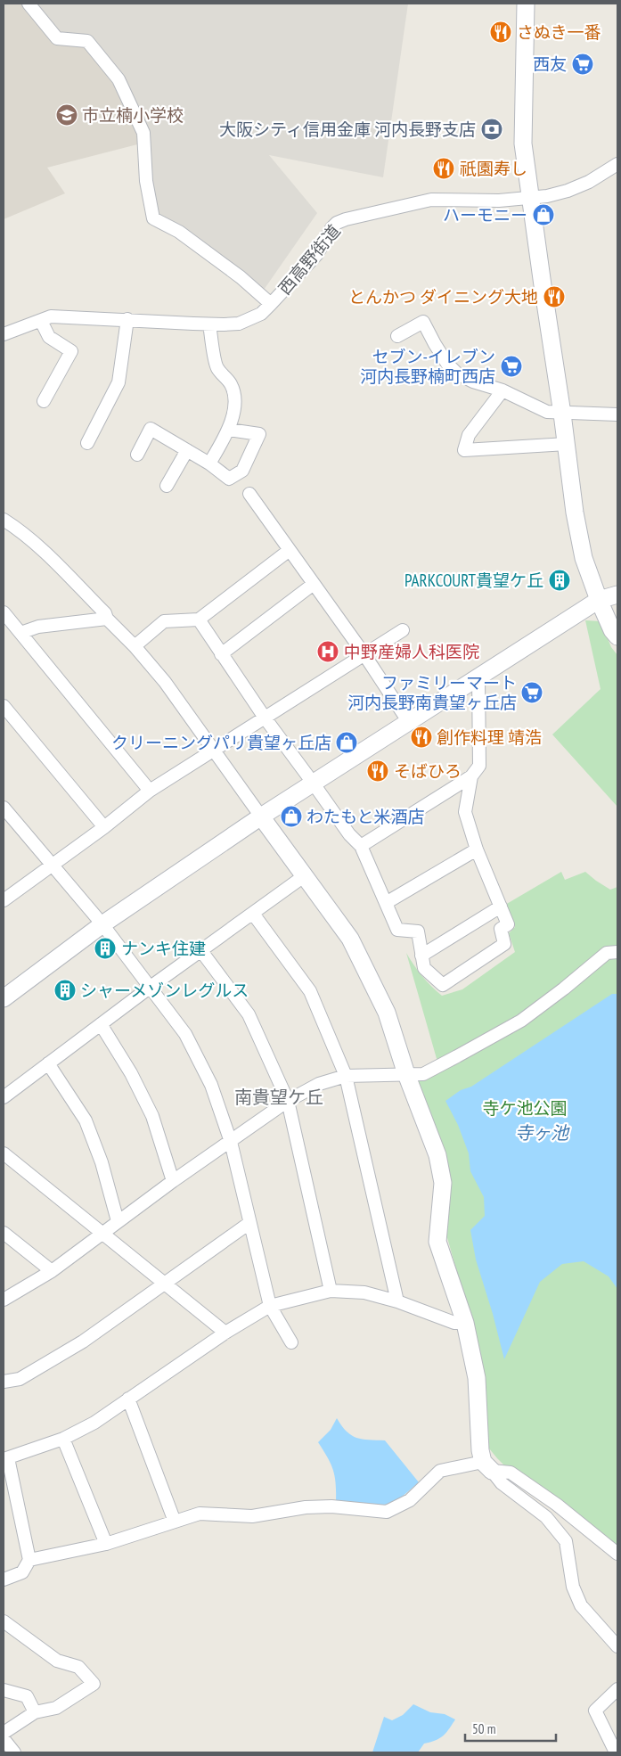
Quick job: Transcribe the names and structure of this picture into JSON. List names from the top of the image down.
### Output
{
  "streets": {
    "street": ["西高野街道"]
  },
  "districts": ["南貴望ケ丘"],
  "water": ["寺ヶ池"],
  "parks": ["寺ケ池公園"],
  "places": {
    "restaurant": [
      "さぬき一番",
      "祇園寿し",
      "とんかつ ダイニング大地",
      "創作料理 靖浩",
      "そばひろ"
    ],
    "supermarket": ["西友", "セブン-イレブン 河内長野楠町西店", "ファミリーマート 河内長野南貴望ヶ丘店"],
    "school or university": ["市立楠小学校"],
    "bank": ["大阪シティ信用金庫 河内長野支店"],
    "shop": ["ハーモニー", "クリーニングパリ貴望ヶ丘店", "わたもと米酒店"],
    "building": ["PARKCOURT貴望ケ丘", "ナンキ住建", "シャーメゾンレグルス"],
    "hospital": ["中野産婦人科医院"]
  },
  "scale_bar": "50 m"
}
